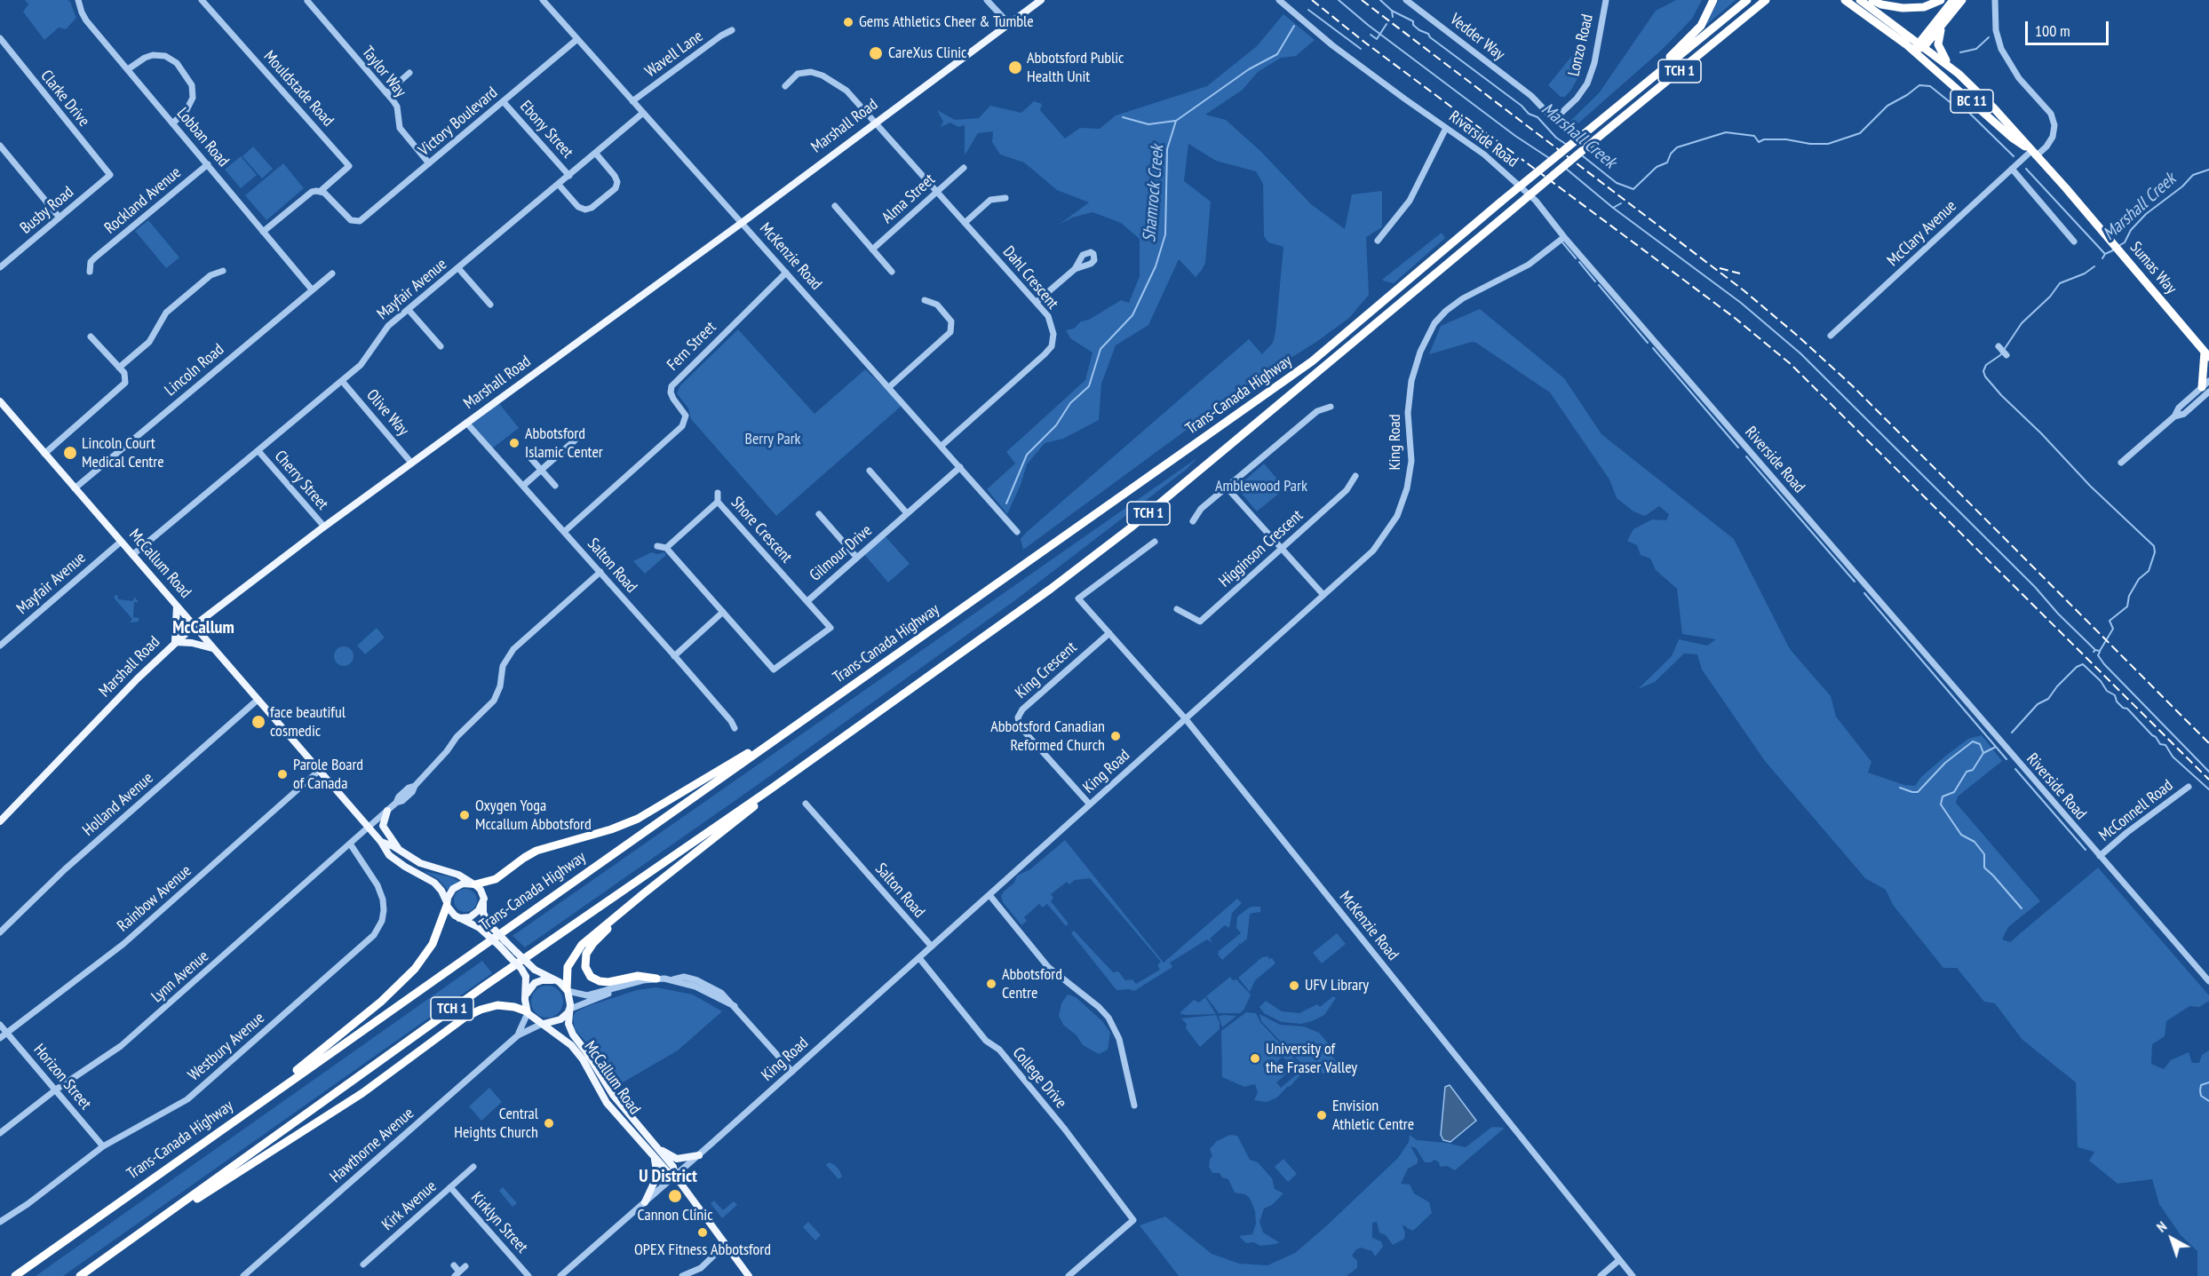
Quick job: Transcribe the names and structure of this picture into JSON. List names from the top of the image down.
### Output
{
  "streets": {
    "highway": [
      "TCH 1",
      "BC 11",
      "Sumas Way",
      "Trans-Canada Highway"
    ],
    "main road": ["Marshall Road", "McCallum Road"],
    "street": [
      "Vedder Way",
      "Lonzo Road",
      "Wavell Lane",
      "Taylor Way",
      "Mouldstade Road",
      "Clarke Drive",
      "Victory Boulevard",
      "Ebony Street",
      "Lobban Road",
      "Riverside Road",
      "Alma Street",
      "Rockland Avenue",
      "Busby Road",
      "McClary Avenue",
      "McKenzie Road",
      "Dahl Crescent",
      "Mayfair Avenue",
      "Fern Street",
      "Lincoln Road",
      "Olive Way",
      "King Road",
      "Cherry Street",
      "Shore Crescent",
      "Higginson Crescent",
      "Gilmour Drive",
      "Salton Road",
      "King Crescent",
      "Holland Avenue",
      "McConnell Road",
      "Rainbow Avenue",
      "Lynn Avenue",
      "Westbury Avenue",
      "Horizon Street",
      "College Drive",
      "Hawthorne Avenue",
      "Kirk Avenue",
      "Kirklyn Street"
    ]
  },
  "crossings": [
    ["Vedder Way", "Lonzo Road"],
    ["Wavell Lane", "McKenzie Road"],
    ["Taylor Way", "Victory Boulevard"],
    ["Mouldstade Road", "Victory Boulevard"],
    ["Clarke Drive", "Busby Road"],
    ["Victory Boulevard", "Ebony Street"],
    ["Victory Boulevard", "McKenzie Road"],
    ["Marshall Road", "McKenzie Road"],
    ["Marshall Road", "Dahl Crescent"],
    ["Marshall Road", "Olive Way"],
    ["Marshall Road", "Cherry Street"],
    ["Marshall Road", "McCallum Road"],
    ["Marshall Road", "Salton Road"],
    ["Ebony Street", "Mayfair Avenue"],
    ["Lobban Road", "Rockland Avenue"],
    ["Lobban Road", "Lincoln Road"],
    ["Riverside Road", "King Road"],
    ["Riverside Road", "McConnell Road"],
    ["Alma Street", "Dahl Crescent"],
    ["McClary Avenue", "Sumas Way"],
    ["McKenzie Road", "Dahl Crescent"],
    ["McKenzie Road", "Mayfair Avenue"],
    ["McKenzie Road", "Fern Street"],
    ["McKenzie Road", "King Road"],
    ["McKenzie Road", "Gilmour Drive"],
    ["McKenzie Road", "King Crescent"],
    ["Mayfair Avenue", "Olive Way"],
    ["Mayfair Avenue", "Cherry Street"],
    ["Mayfair Avenue", "McCallum Road"],
    ["Fern Street", "Salton Road"],
    ["Lincoln Road", "McCallum Road"],
    ["King Road", "McCallum Road"],
    ["King Road", "Salton Road"],
    ["King Road", "King Crescent"],
    ["King Road", "College Drive"],
    ["Shore Crescent", "Gilmour Drive"],
    ["McCallum Road", "Holland Avenue"],
    ["McCallum Road", "Rainbow Avenue"],
    ["McCallum Road", "Lynn Avenue"],
    ["McCallum Road", "Hawthorne Avenue"],
    ["Salton Road", "Lynn Avenue"],
    ["Rainbow Avenue", "Horizon Street"],
    ["Lynn Avenue", "Westbury Avenue"],
    ["Lynn Avenue", "Horizon Street"],
    ["Westbury Avenue", "Horizon Street"],
    ["Kirk Avenue", "Kirklyn Street"]
  ],
  "districts": ["McCallum", "U District"],
  "water": ["Marshall Creek", "Shamrock Creek"],
  "parks": ["Berry Park", "Amblewood Park"],
  "places": [
    "Gems Athletics Cheer & Tumble",
    "CareXus Clinic",
    "Abbotsford Public Health Unit",
    "Abbotsford Islamic Center",
    "Lincoln Court Medical Centre",
    "face beautiful cosmedic",
    "Abbotsford Canadian Reformed Church",
    "Parole Board of Canada",
    "Oxygen Yoga Mccallum Abbotsford",
    "Abbotsford Centre",
    "UFV Library",
    "University of the Fraser Valley",
    "Envision Athletic Centre",
    "Central Heights Church",
    "Cannon Clinic",
    "OPEX Fitness Abbotsford"
  ],
  "scale_bar": "100 m",
  "north": "top left"
}
